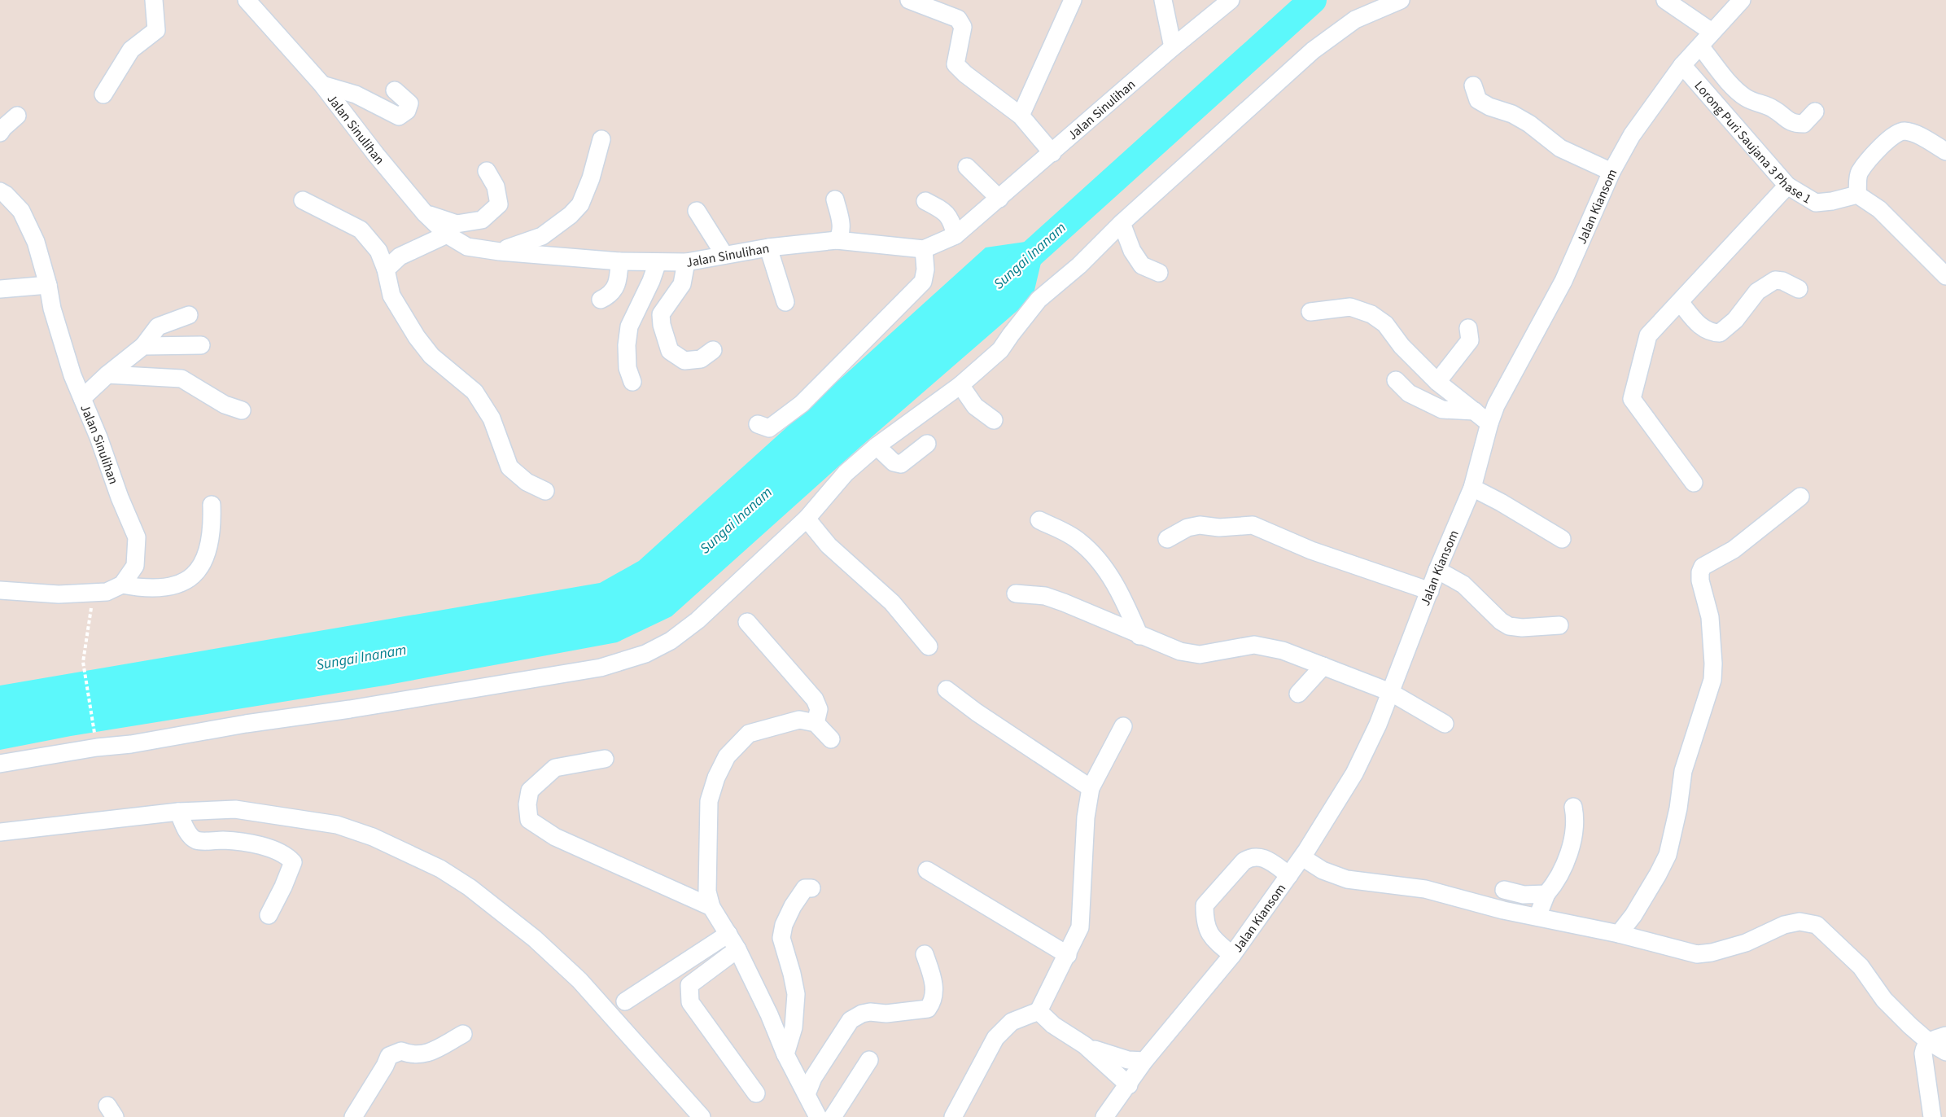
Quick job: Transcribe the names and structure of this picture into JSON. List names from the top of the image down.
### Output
{
  "streets": {
    "street": ["Jalan Sinulihan", "Lorong Puri Saujana 3 Phase 1", "Jalan Kiansom"]
  },
  "crossings": [
    ["Lorong Puri Saujana 3 Phase 1", "Jalan Kiansom"]
  ],
  "water": ["Sungai Inanam"]
}
